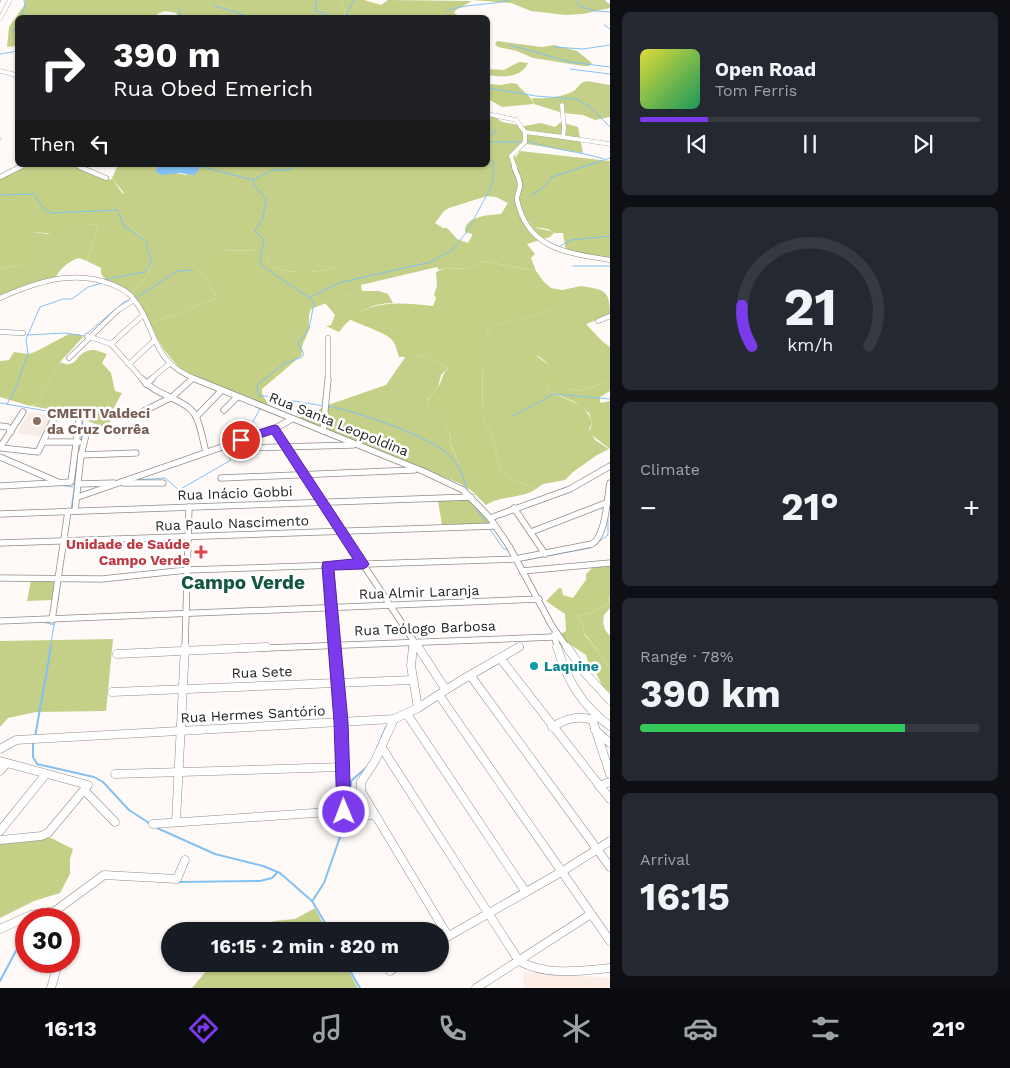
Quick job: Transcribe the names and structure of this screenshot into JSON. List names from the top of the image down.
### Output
{
  "streets": {
    "street": [
      "Rua Santa Leopoldina",
      "Rua Inácio Gobbi",
      "Rua Paulo Nascimento",
      "Rua Almir Laranja",
      "Rua Teólogo Barbosa",
      "Rua Sete",
      "Rua Hermes Santório"
    ]
  },
  "crossings": [
    ["Rua Santa Leopoldina", "Rua Inácio Gobbi"],
    ["Rua Santa Leopoldina", "Rua Paulo Nascimento"],
    ["Rua Santa Leopoldina", "Rua Almir Laranja"]
  ],
  "districts": ["Campo Verde"],
  "places": {
    "other": ["CMEITI Valdeci da Cruz Corrêa", "Laquine"],
    "health": ["Unidade de Saúde Campo Verde"]
  },
  "page": {
    "turn": ["390 m", "Rua Obed Emerich"],
    "song": ["Open Road", "Tom Ferris"],
    "then": "Then",
    "tile": [
      "Climate",
      ["Range · 78%", "390 km"],
      ["Arrival", "16:15"]
    ],
    "heat": ["−", "21°", "+"],
    "limit": "30",
    "trip": "16:15 · 2 min · 820 m",
    "tabs": ["16:13", "21°"],
    "gauge": ["21", "km/h"]
  }
}
